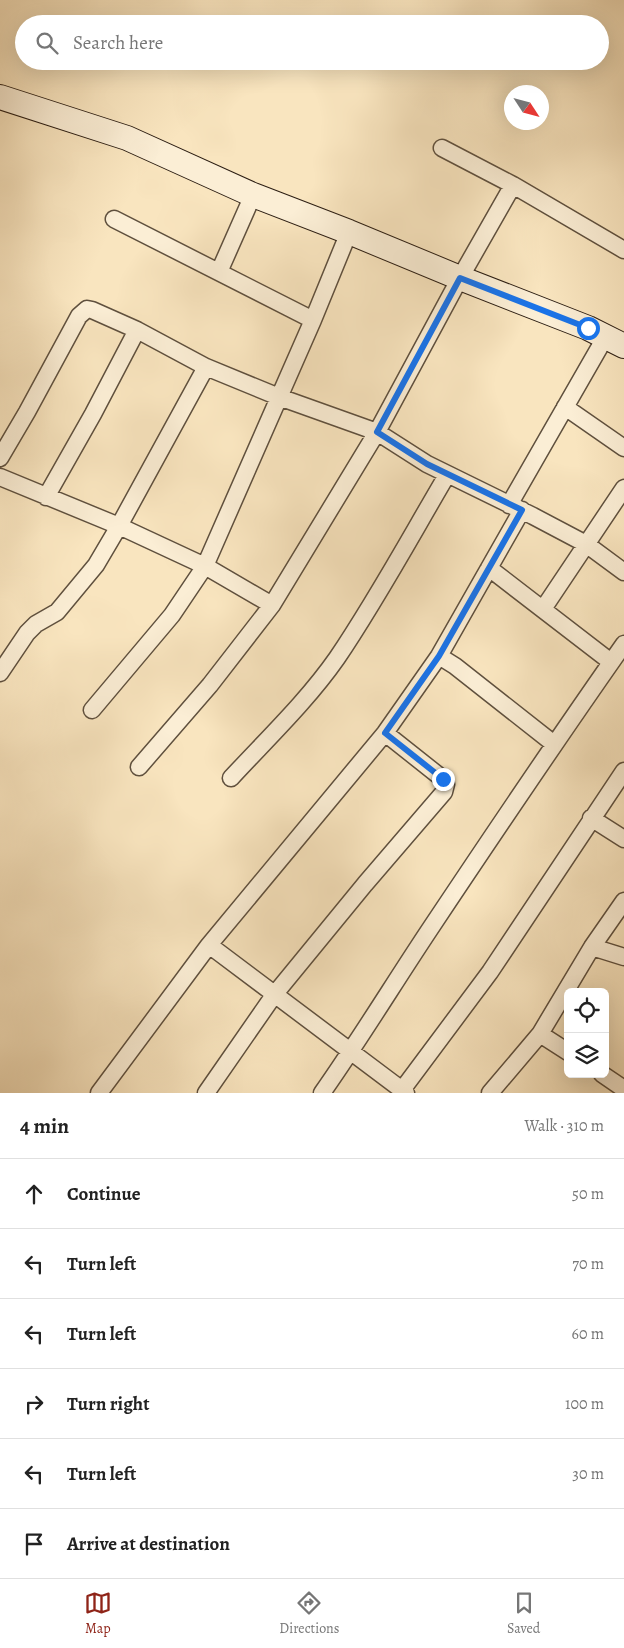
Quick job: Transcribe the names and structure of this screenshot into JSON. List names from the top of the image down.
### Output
{
  "north": "bottom right",
  "page": {
    "search": "Search here",
    "heading": ["4 min", "Walk · 310 m"],
    "list": [
      ["Continue", "50 m"],
      ["Turn left", "70 m"],
      ["Turn left", "60 m"],
      ["Turn right", "100 m"],
      ["Turn left", "30 m"],
      "Arrive at destination"
    ],
    "nav": ["Map", "Directions", "Saved"]
  }
}
